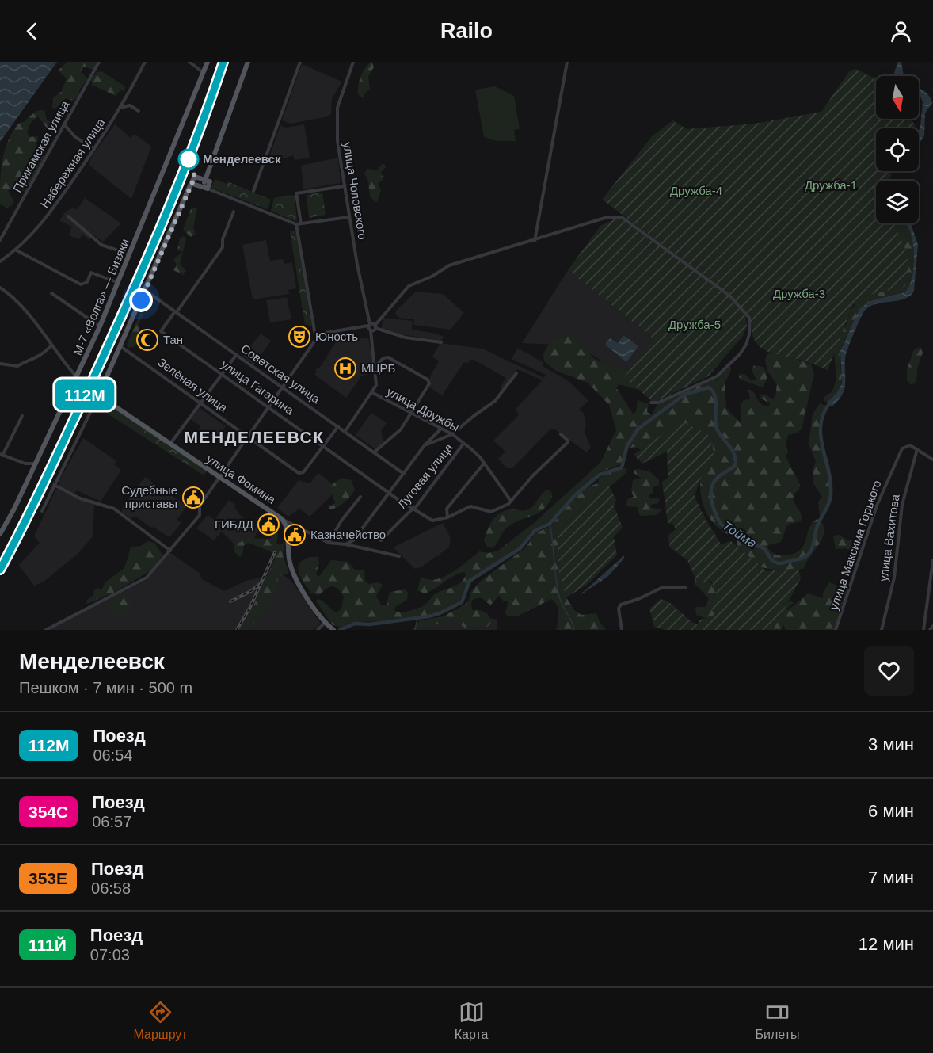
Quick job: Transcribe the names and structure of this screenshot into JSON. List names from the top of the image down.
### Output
{
  "streets": {
    "main road": ["М-7 «Волга» — Бизяки", "улица Фомина"],
    "street": [
      "Прикамская улица",
      "Набережная улица",
      "улица Чоловского",
      "Советская улица",
      "Зелёная улица",
      "улица Гагарина",
      "улица Дружбы",
      "Луговая улица",
      "улица Вахитова",
      "улица Максима Горького"
    ]
  },
  "crossings": [
    ["М-7 «Волга» — Бизяки", "улица Фомина"],
    ["Советская улица", "улица Гагарина"],
    ["Зелёная улица", "улица Гагарина"],
    ["улица Гагарина", "Луговая улица"],
    ["улица Дружбы", "Луговая улица"],
    ["улица Вахитова", "улица Максима Горького"]
  ],
  "districts": ["МЕНДЕЛЕЕВСК"],
  "water": ["Тойма"],
  "parks": [
    "Дружба-1",
    "Дружба-4",
    "Дружба-3",
    "Дружба-5"
  ],
  "places": {
    "other": ["Менделеевск"],
    "theatre": ["Юность"],
    "mosque": ["Тан"],
    "hospital": ["МЦРБ"],
    "public building": ["Судебные приставы", "ГИБДД", "Казначейство"]
  },
  "north": "bottom",
  "page": {
    "header": "Railo",
    "on_map": "112М",
    "heading": ["Менделеевск", "Пешком · 7 мин · 500 m"],
    "list": [
      {
        "mark": "112М",
        "name": "Поезд",
        "note": "06:54",
        "value": "3 мин"
      },
      {
        "mark": "354С",
        "name": "Поезд",
        "note": "06:57",
        "value": "6 мин"
      },
      {
        "mark": "353Е",
        "name": "Поезд",
        "note": "06:58",
        "value": "7 мин"
      },
      {
        "mark": "111Й",
        "name": "Поезд",
        "note": "07:03",
        "value": "12 мин"
      }
    ],
    "tabs": ["Маршрут", "Карта", "Билеты"]
  }
}
